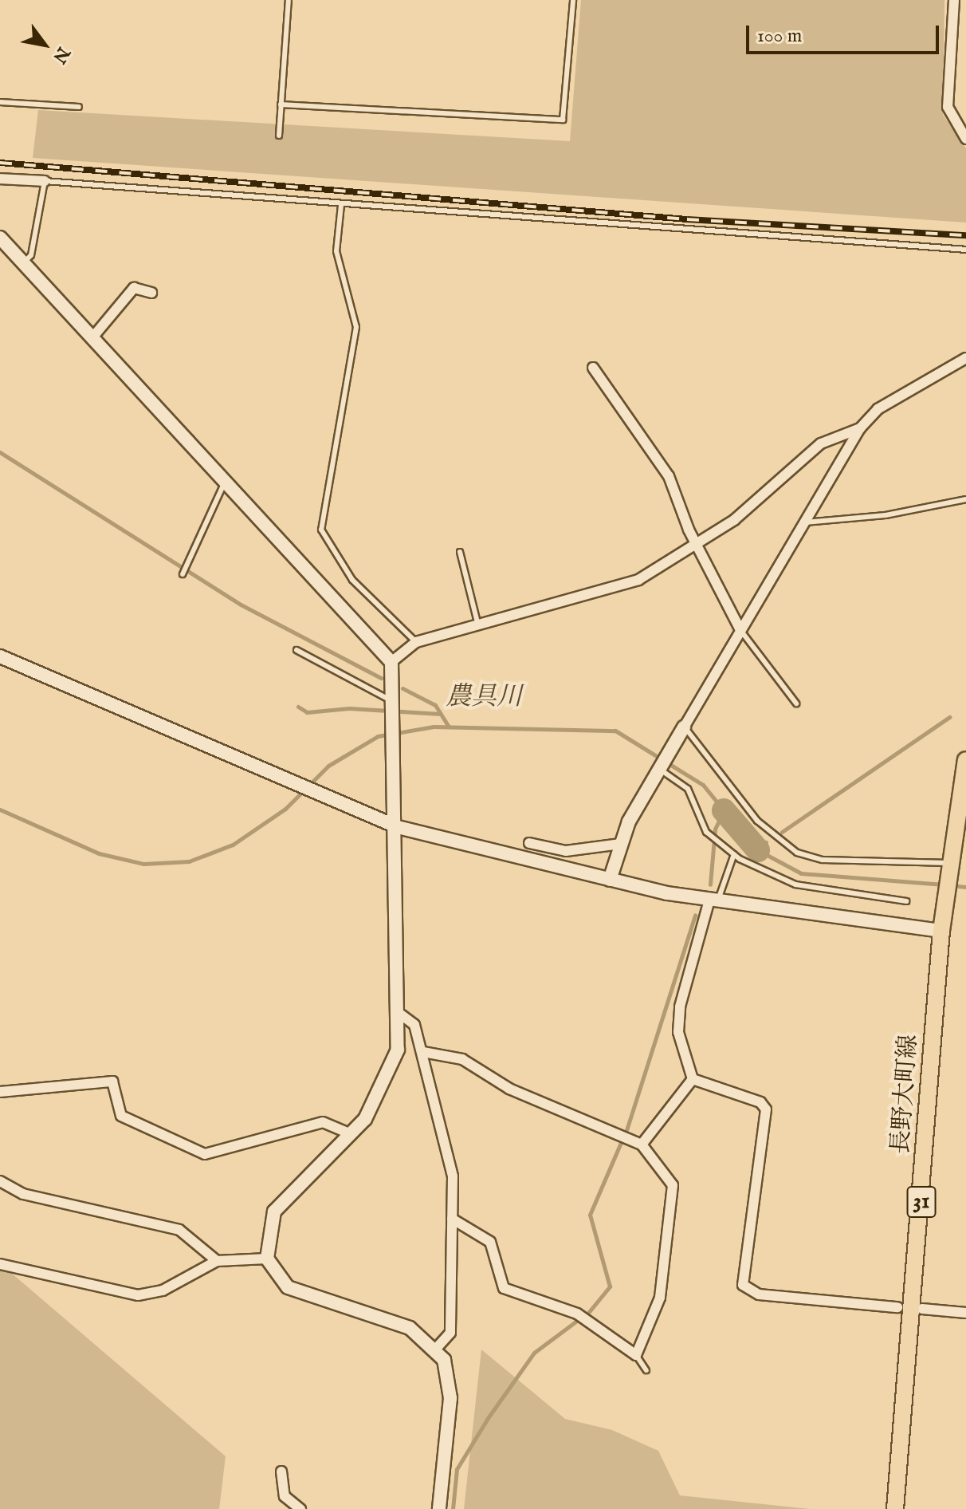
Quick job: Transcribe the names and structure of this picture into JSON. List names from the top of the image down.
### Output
{
  "streets": {
    "main road": ["長野大町線", "31"]
  },
  "water": ["農具川"],
  "scale_bar": "100 m",
  "north": "bottom right"
}
